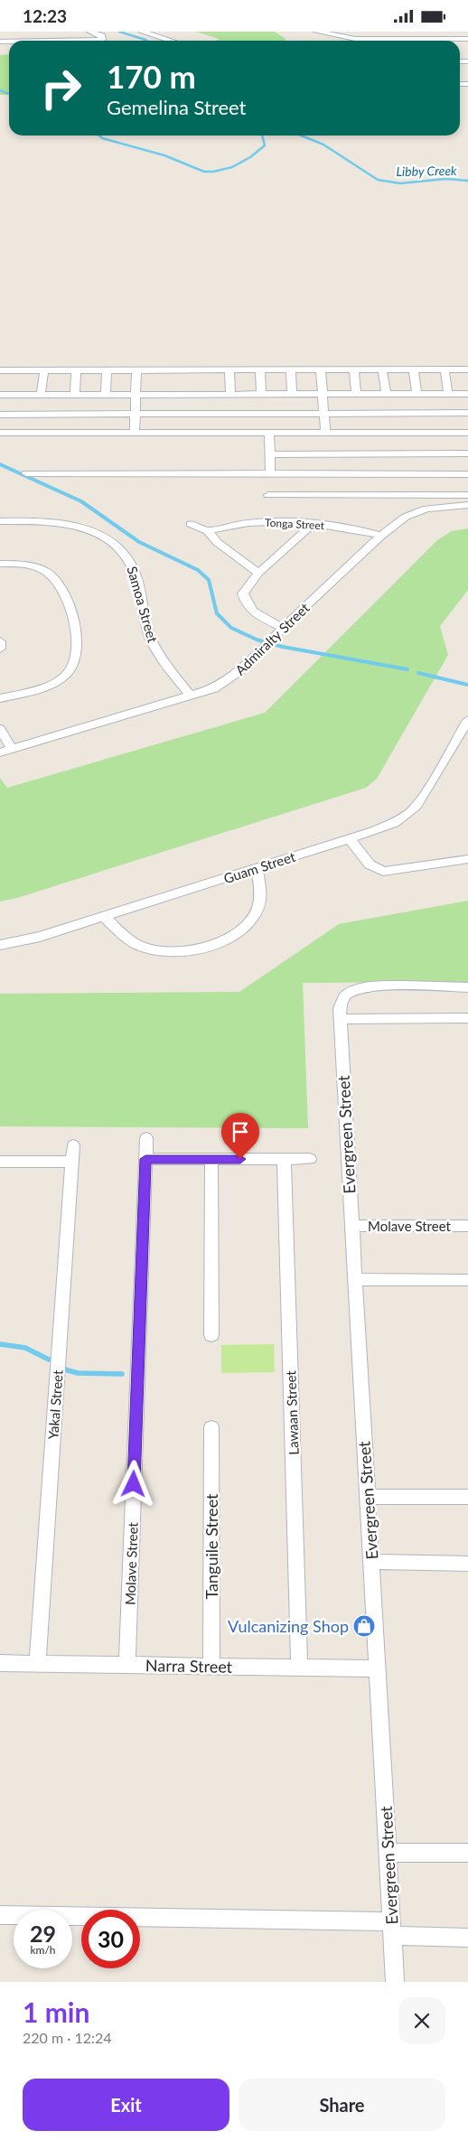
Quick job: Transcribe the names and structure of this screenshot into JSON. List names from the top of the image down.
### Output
{
  "streets": {
    "street": [
      "Tonga Street",
      "Samoa Street",
      "Admiralty Street",
      "Guam Street",
      "Evergreen Street",
      "Molave Street",
      "Yakal Street",
      "Lawaan Street",
      "Tanguile Street",
      "Narra Street"
    ]
  },
  "crossings": [
    ["Tonga Street", "Admiralty Street"],
    ["Samoa Street", "Admiralty Street"],
    ["Evergreen Street", "Molave Street"],
    ["Evergreen Street", "Narra Street"],
    ["Molave Street", "Narra Street"],
    ["Yakal Street", "Narra Street"],
    ["Lawaan Street", "Narra Street"],
    ["Tanguile Street", "Narra Street"]
  ],
  "water": ["Libby Creek"],
  "places": {
    "shop": ["Vulcanizing Shop"]
  },
  "page": {
    "status": "12:23",
    "turn": ["170 m", "Gemelina Street"],
    "speed": "29 km/h",
    "limit": "30",
    "heading": ["1 min", "220 m · 12:24"],
    "buttons": ["Exit", "Share"]
  }
}
